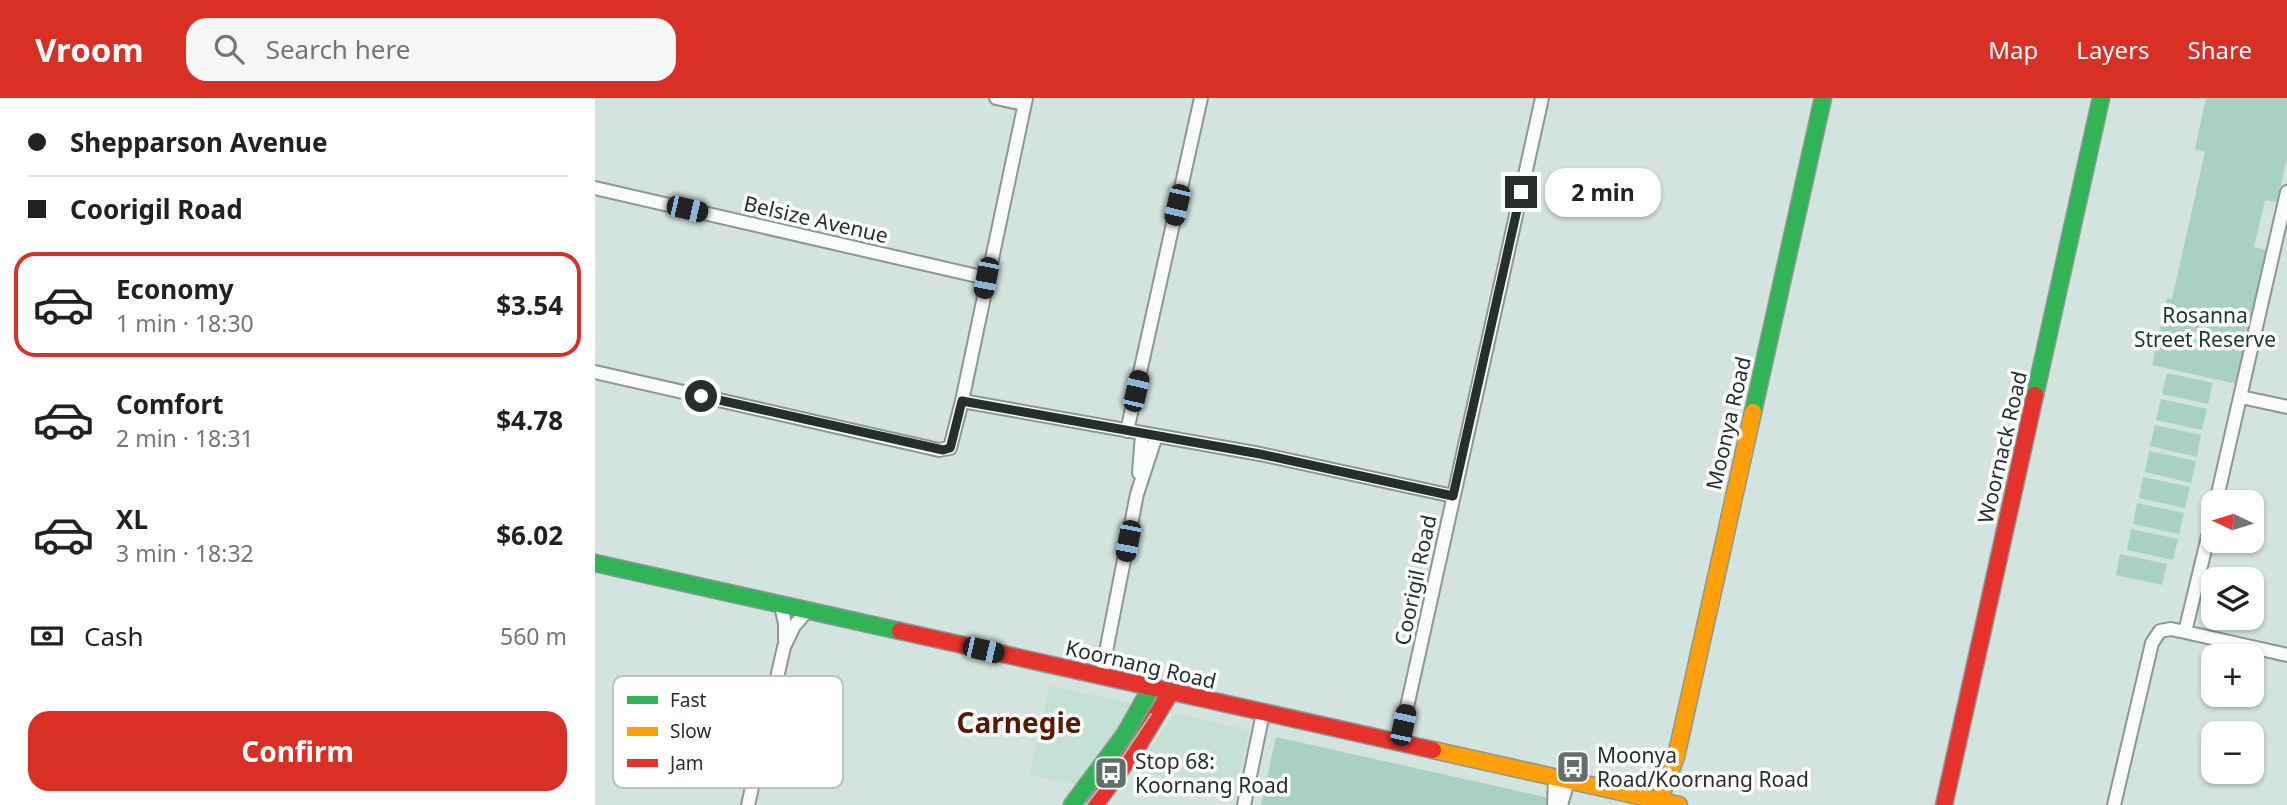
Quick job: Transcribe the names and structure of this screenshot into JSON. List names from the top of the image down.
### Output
{
  "streets": {
    "street": [
      "Belsize Avenue",
      "Moonya Road",
      "Woornack Road",
      "Coorigil Road",
      "Koornang Road"
    ]
  },
  "crossings": [
    ["Moonya Road", "Koornang Road"],
    ["Coorigil Road", "Koornang Road"]
  ],
  "districts": ["Carnegie"],
  "parks": ["Rosanna Street Reserve"],
  "places": {
    "bus stop": ["Moonya Road/Koornang Road", "Stop 68: Koornang Road"]
  },
  "legend": ["Fast", "Slow", "Jam"],
  "north": "left",
  "page": {
    "header": "Vroom",
    "search": "Search here",
    "nav": ["Map", "Layers", "Share"],
    "banner": ["Shepparson Avenue", "Coorigil Road"],
    "bubble": "2 min",
    "list": [
      {
        "name": "Economy",
        "note": "1 min · 18:30",
        "value": "$3.54"
      },
      {
        "name": "Comfort",
        "note": "2 min · 18:31",
        "value": "$4.78"
      },
      {
        "name": "XL",
        "note": "3 min · 18:32",
        "value": "$6.02"
      }
    ],
    "map_buttons": ["+", "−"],
    "pay": ["Cash", "560 m"],
    "buttons": "Confirm"
  }
}
